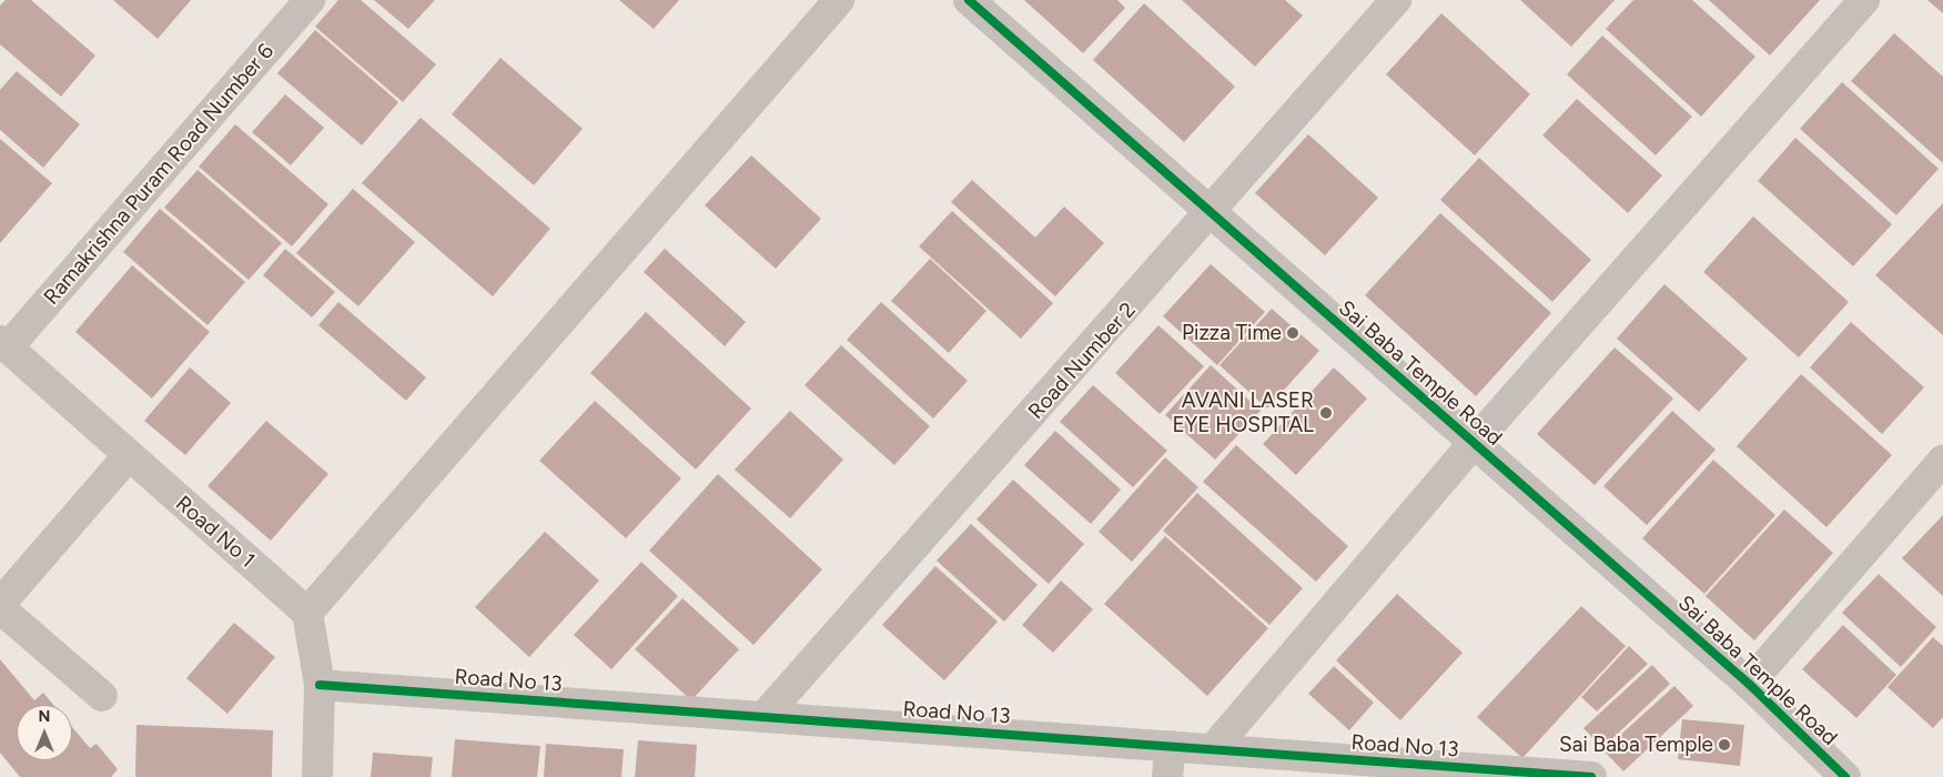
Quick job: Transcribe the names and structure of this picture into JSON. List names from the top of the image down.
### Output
{
  "streets": {
    "street": [
      "Ramakrishna Puram Road Number 6",
      "Road Number 2",
      "Sai Baba Temple Road",
      "Road No 1",
      "Road No 13"
    ]
  },
  "crossings": [
    ["Ramakrishna Puram Road Number 6", "Road No 1"],
    ["Road Number 2", "Sai Baba Temple Road"],
    ["Road Number 2", "Road No 13"]
  ],
  "places": ["Pizza Time", "AVANI LASER EYE HOSPITAL", "Sai Baba Temple"],
  "north": "top"
}
